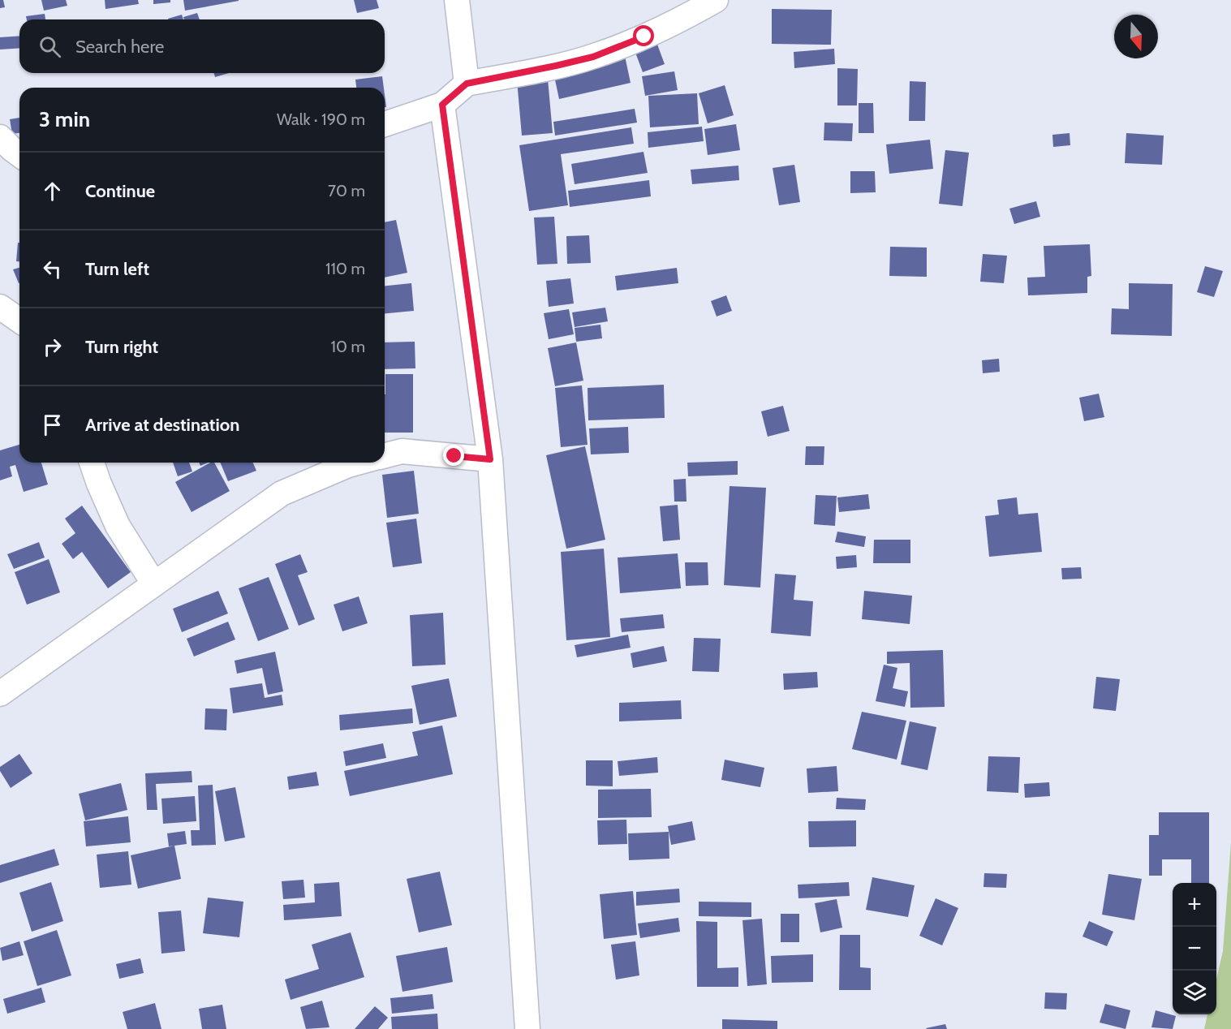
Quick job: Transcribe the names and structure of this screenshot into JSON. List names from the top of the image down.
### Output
{
  "north": "bottom",
  "page": {
    "search": "Search here",
    "heading": ["3 min", "Walk · 190 m"],
    "list": [
      ["Continue", "70 m"],
      ["Turn left", "110 m"],
      ["Turn right", "10 m"],
      "Arrive at destination"
    ],
    "map_buttons": ["+", "−"]
  }
}
